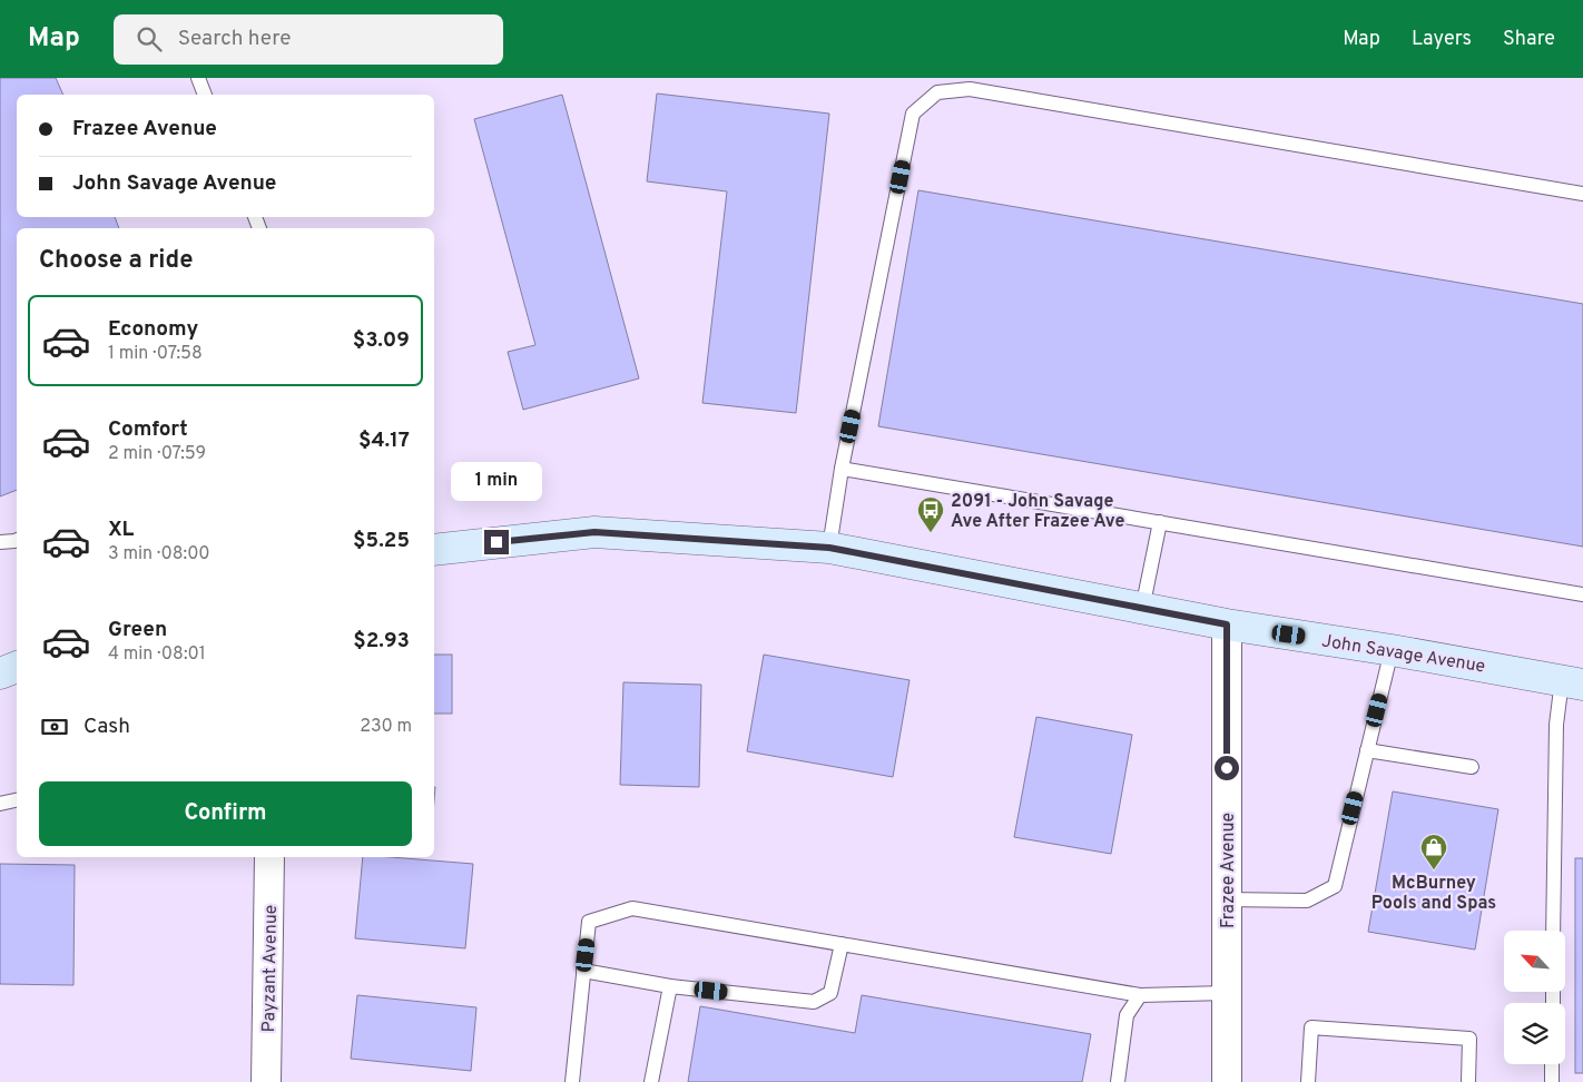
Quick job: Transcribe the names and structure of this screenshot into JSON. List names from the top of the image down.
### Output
{
  "streets": {
    "main road": ["John Savage Avenue"],
    "street": ["Frazee Avenue", "Payzant Avenue"]
  },
  "crossings": [
    ["John Savage Avenue", "Frazee Avenue"]
  ],
  "places": {
    "bus stop": ["2091 - John Savage Ave After Frazee Ave"],
    "shop": ["McBurney Pools and Spas"]
  },
  "north": "top left",
  "page": {
    "header": "Map",
    "search": "Search here",
    "nav": ["Map", "Layers", "Share"],
    "banner": ["Frazee Avenue", "John Savage Avenue"],
    "heading": "Choose a ride",
    "list": [
      {
        "name": "Economy",
        "note": "1 min · 07:58",
        "value": "$3.09"
      },
      {
        "name": "Comfort",
        "note": "2 min · 07:59",
        "value": "$4.17"
      },
      {
        "name": "XL",
        "note": "3 min · 08:00",
        "value": "$5.25"
      },
      {
        "name": "Green",
        "note": "4 min · 08:01",
        "value": "$2.93"
      }
    ],
    "bubble": "1 min",
    "pay": ["Cash", "230 m"],
    "buttons": "Confirm"
  }
}
